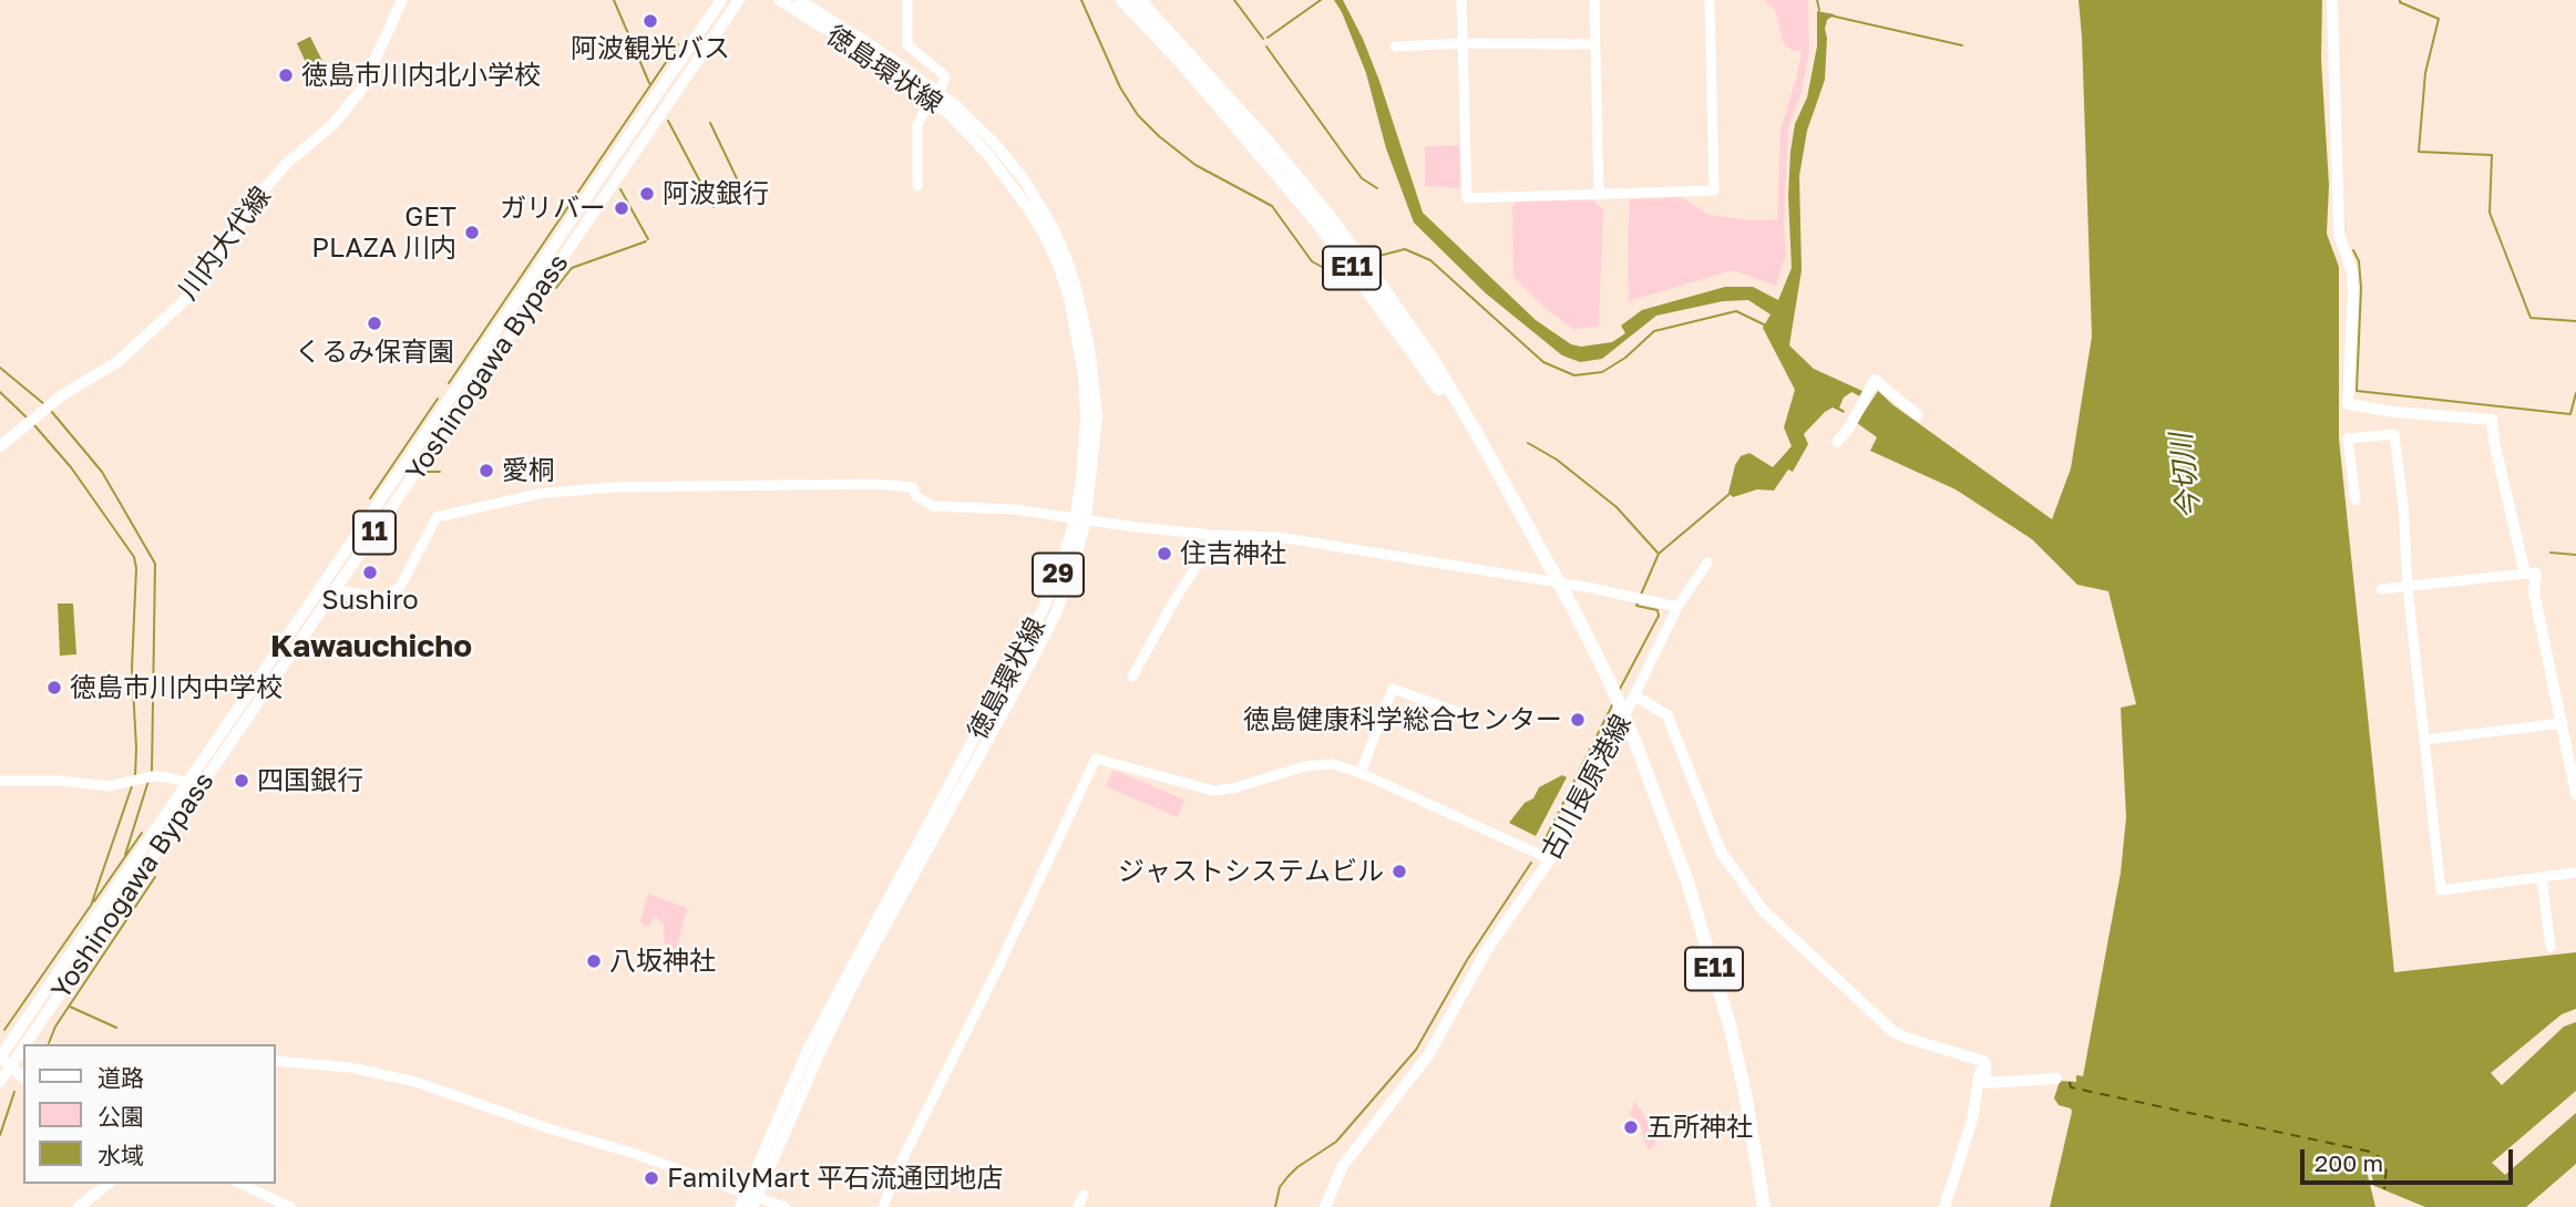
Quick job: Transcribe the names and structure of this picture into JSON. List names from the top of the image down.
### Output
{
  "streets": {
    "highway": ["E11"],
    "main road": [
      "徳島環状線",
      "川内大代線",
      "Yoshinogawa Bypass",
      "11",
      "29",
      "古川長原港線"
    ]
  },
  "districts": ["Kawauchicho"],
  "water": ["今切川"],
  "places": [
    "阿波観光バス",
    "徳島市川内北小学校",
    "阿波銀行",
    "ガリバー",
    "GET PLAZA 川内",
    "くるみ保育園",
    "愛桐",
    "住吉神社",
    "Sushiro",
    "徳島市川内中学校",
    "徳島健康科学総合センター",
    "四国銀行",
    "ジャストシステムビル",
    "八坂神社",
    "五所神社",
    "FamilyMart 平石流通団地店"
  ],
  "legend": ["道路", "公園", "水域"],
  "scale_bar": "200 m"
}
